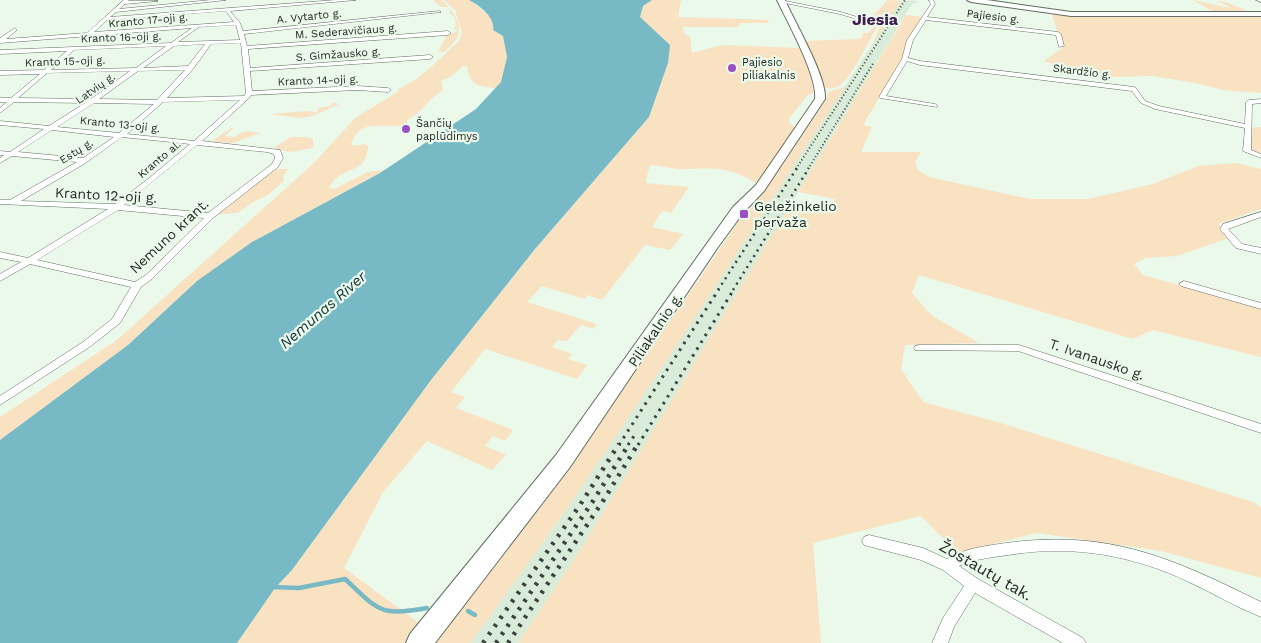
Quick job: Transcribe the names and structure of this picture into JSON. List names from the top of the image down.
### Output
{
  "streets": {
    "main road": ["Piliakalnio g."],
    "street": [
      "A. Vytarto g.",
      "Pajiesio g.",
      "Kranto 17-oji g.",
      "M. Sederavičiaus g.",
      "Kranto 16-oji g.",
      "S. Gimžausko g.",
      "Kranto 15-oji g.",
      "Skardžio g.",
      "Kranto 14-oji g.",
      "Latvių g.",
      "Kranto 13-oji g.",
      "Estų g.",
      "Kranto al.",
      "Kranto 12-oji g.",
      "Nemuno krant.",
      "T. Ivanausko g.",
      "Žostautų tak."
    ]
  },
  "crossings": [
    ["A. Vytarto g.", "M. Sederavičiaus g."],
    ["A. Vytarto g.", "Kranto 16-oji g."],
    ["Kranto 17-oji g.", "Latvių g."],
    ["M. Sederavičiaus g.", "Kranto 16-oji g."],
    ["Kranto 16-oji g.", "Latvių g."],
    ["Kranto 16-oji g.", "Estų g."],
    ["Kranto 15-oji g.", "Latvių g."],
    ["Kranto 15-oji g.", "Estų g."],
    ["Kranto 14-oji g.", "Latvių g."],
    ["Kranto 14-oji g.", "Estų g."],
    ["Kranto 14-oji g.", "Kranto al."],
    ["Latvių g.", "Kranto 13-oji g."],
    ["Kranto 13-oji g.", "Estų g."],
    ["Kranto 13-oji g.", "Kranto al."],
    ["Kranto 13-oji g.", "Nemuno krant."],
    ["Estų g.", "Kranto 12-oji g."],
    ["Kranto al.", "Kranto 12-oji g."],
    ["Kranto 12-oji g.", "Nemuno krant."]
  ],
  "districts": ["Jiesia"],
  "water": ["Nemunas River"],
  "places": {
    "other": ["Pajiesio piliakalnis", "Šančių paplūdimys"],
    "transit": ["Geležinkelio pervaža"]
  }
}
